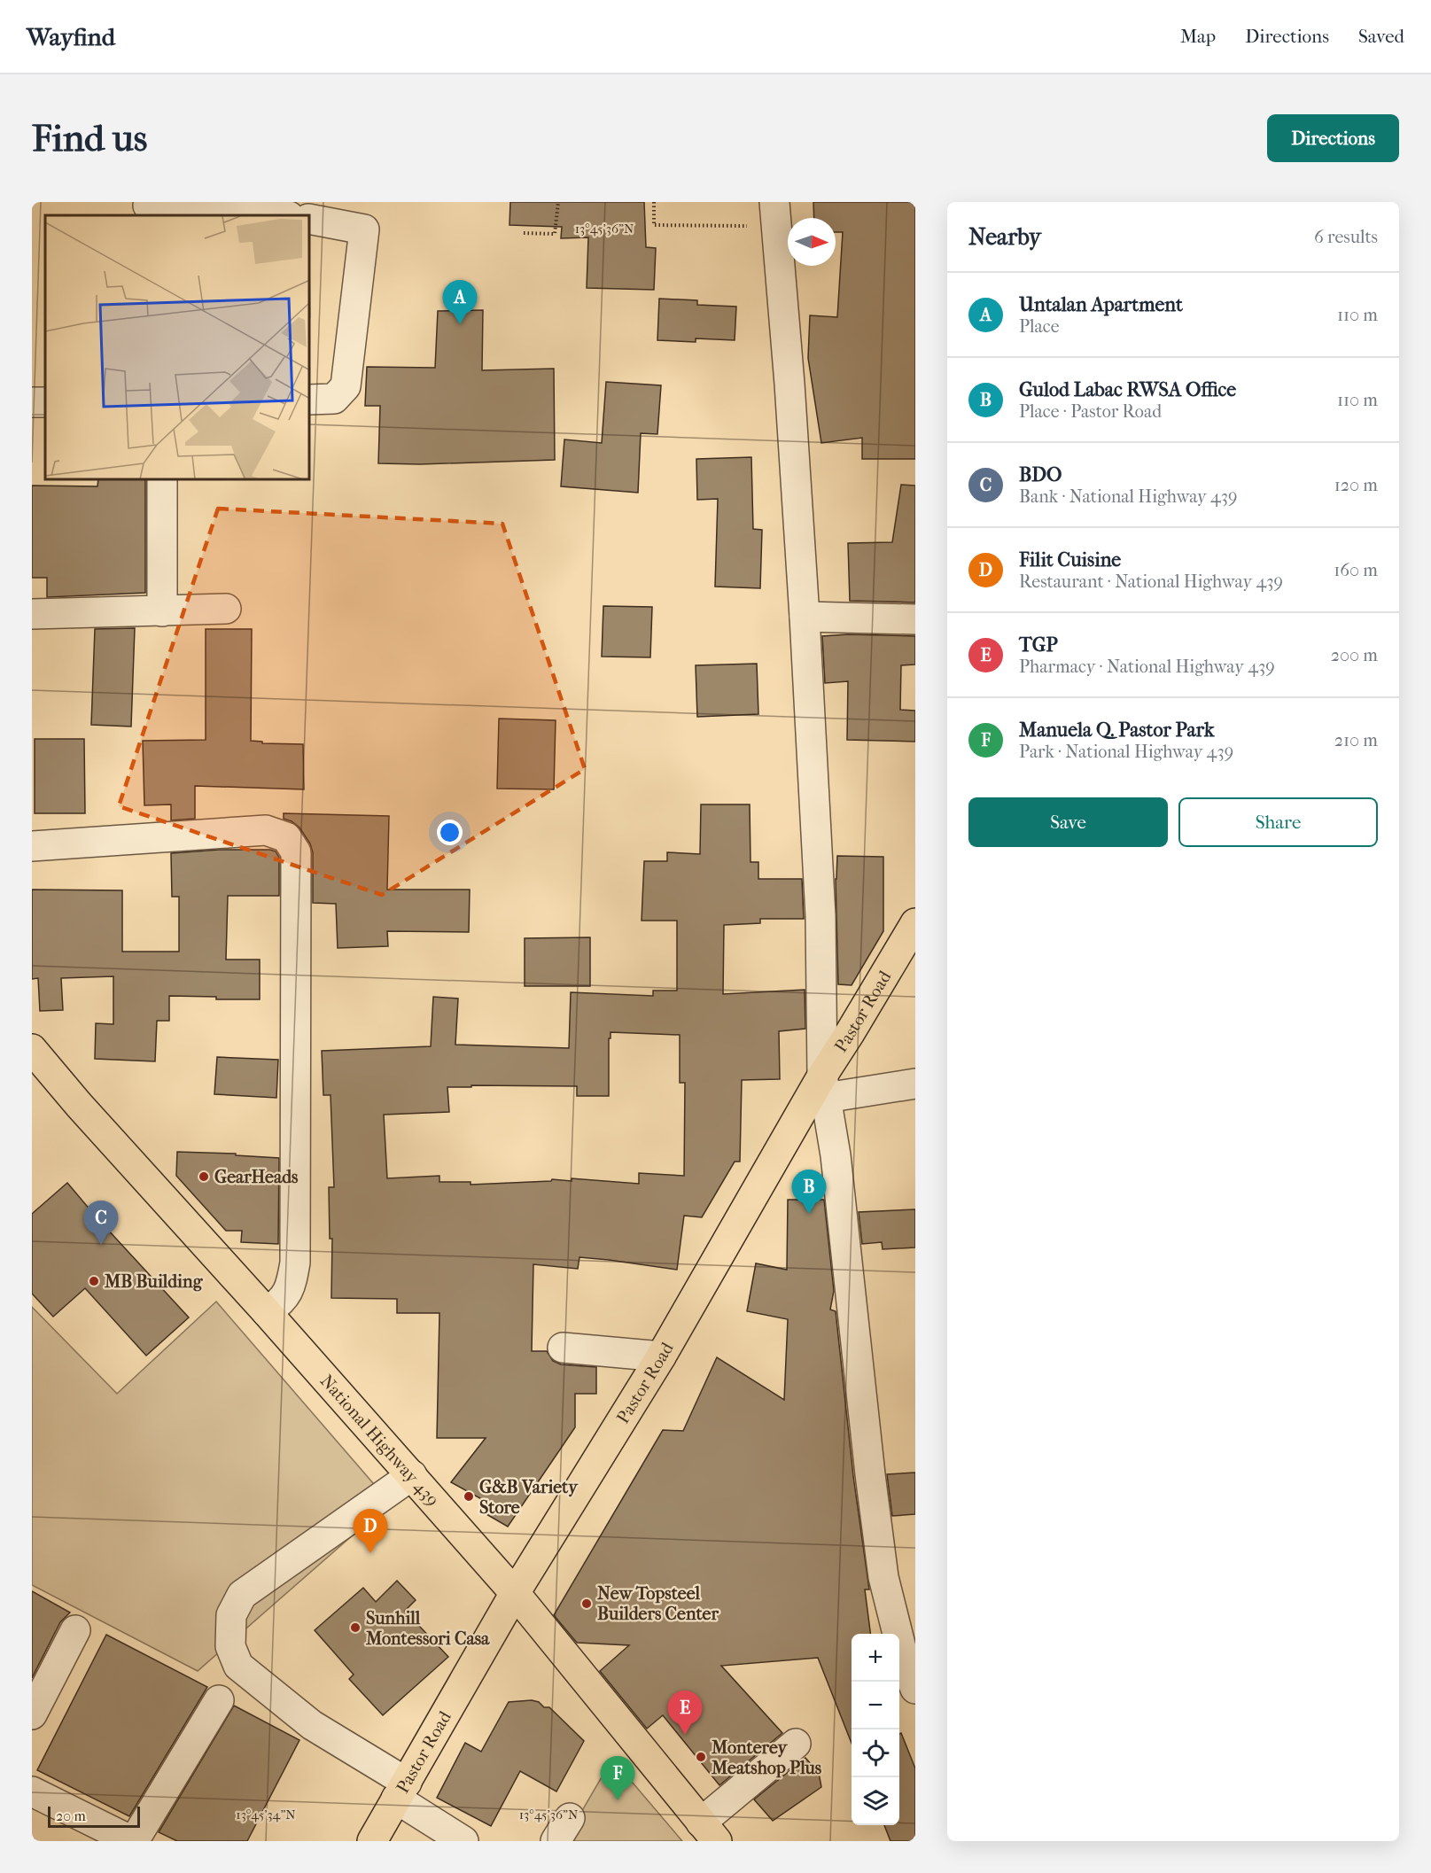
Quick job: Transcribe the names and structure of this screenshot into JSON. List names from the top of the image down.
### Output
{
  "streets": {
    "main road": ["Pastor Road", "National Highway 439"]
  },
  "crossings": [
    ["Pastor Road", "National Highway 439"]
  ],
  "places": [
    "GearHeads",
    "MB Building",
    "G&B Variety Store",
    "New Topsteel Builders Center",
    "Sunhill Montessori Casa",
    "Monterey Meatshop Plus"
  ],
  "scale_bar": "20 m",
  "north": "right",
  "page": {
    "header": "Wayfind",
    "nav": ["Map", "Directions", "Saved"],
    "buttons": [
      "Directions",
      ["Save", "Share"]
    ],
    "title": "Find us",
    "heading": ["Nearby", "6 results"],
    "list": [
      {
        "mark": "A",
        "name": "Untalan Apartment",
        "note": "Place",
        "value": "110 m"
      },
      {
        "mark": "B",
        "name": "Gulod Labac RWSA Office",
        "note": "Place · Pastor Road",
        "value": "110 m"
      },
      {
        "mark": "C",
        "name": "BDO",
        "note": "Bank · National Highway 439",
        "value": "120 m"
      },
      {
        "mark": "D",
        "name": "Filit Cuisine",
        "note": "Restaurant · National Highway 439",
        "value": "160 m"
      },
      {
        "mark": "E",
        "name": "TGP",
        "note": "Pharmacy · National Highway 439",
        "value": "200 m"
      },
      {
        "mark": "F",
        "name": "Manuela Q. Pastor Park",
        "note": "Park · National Highway 439",
        "value": "210 m"
      }
    ],
    "pins": [
      "A",
      "B",
      "C",
      "D",
      "E",
      "F"
    ],
    "map_buttons": ["+", "−"],
    "scale": "20 m"
  },
  "coordinates": ["13°45'36\"N", "13°45'34\"N"]
}
